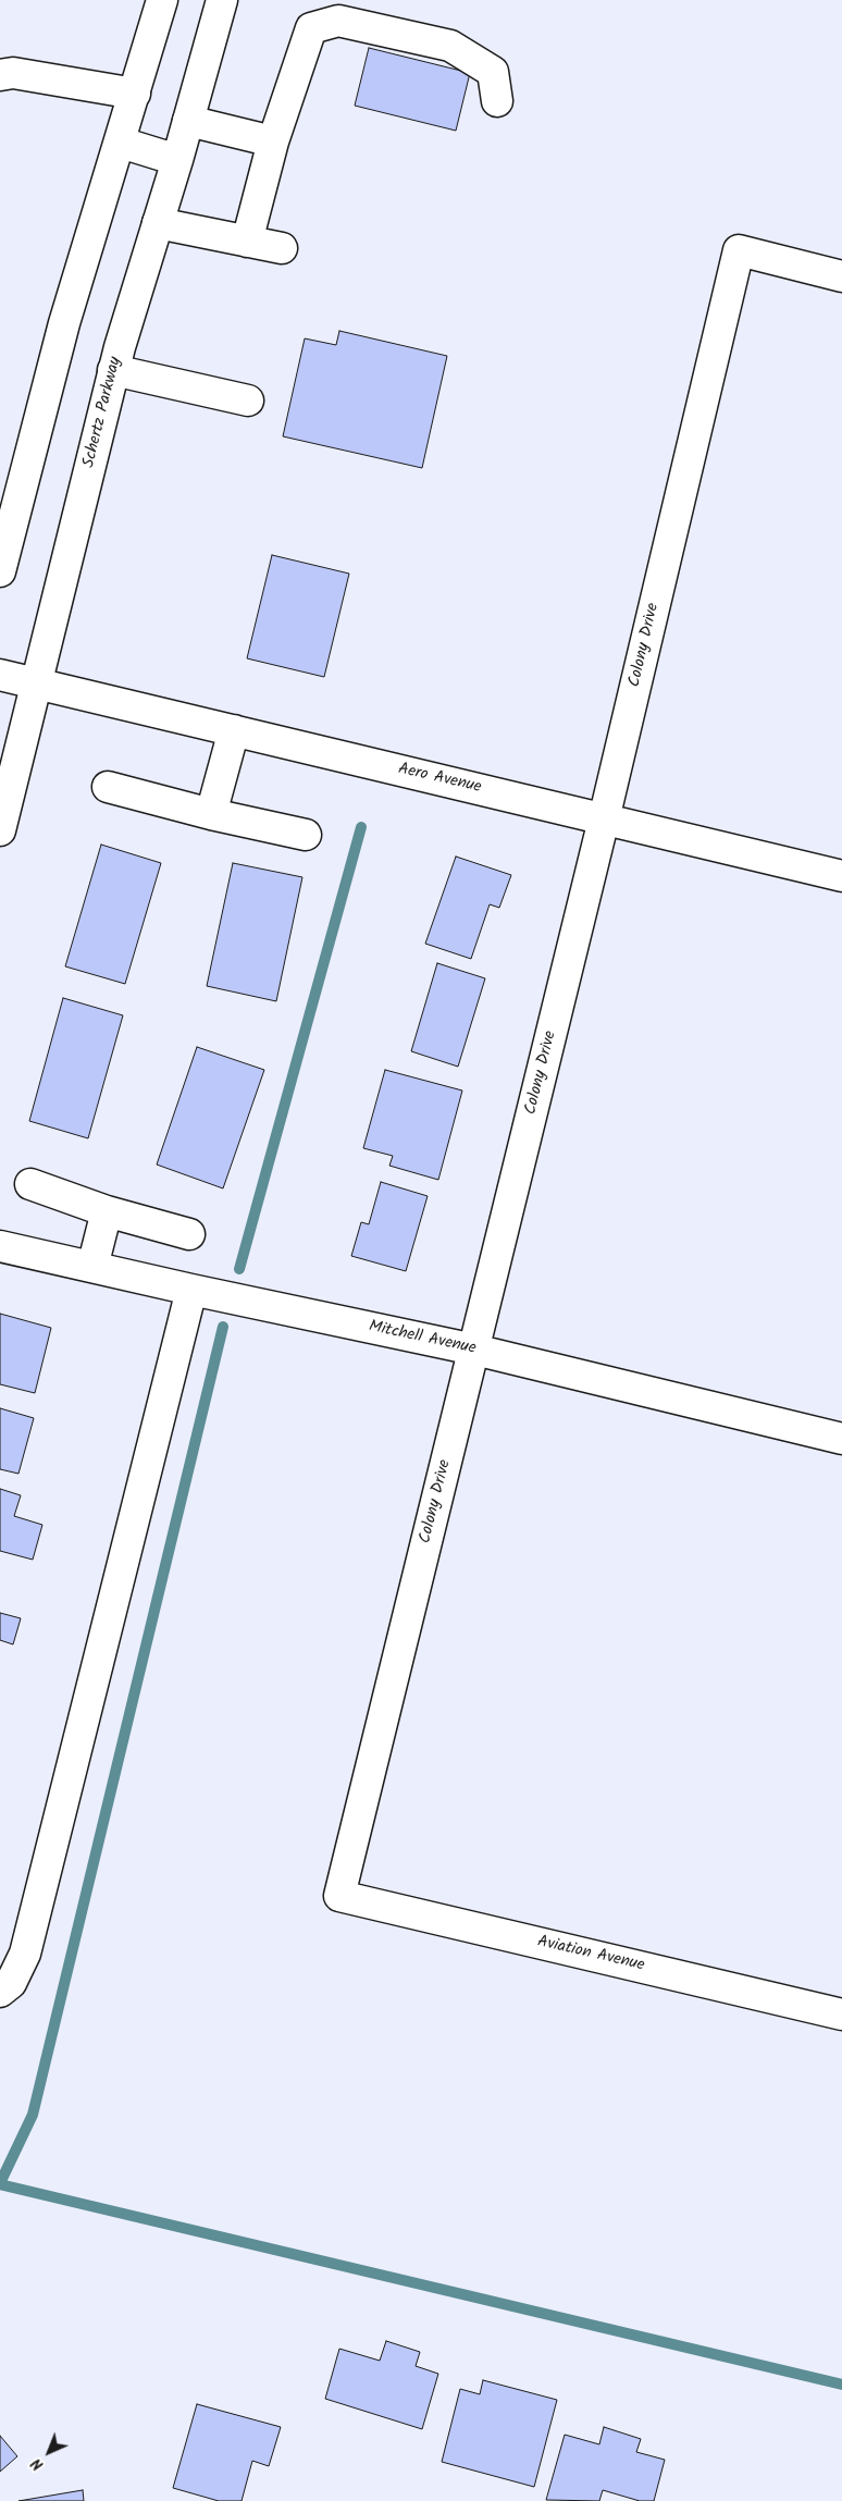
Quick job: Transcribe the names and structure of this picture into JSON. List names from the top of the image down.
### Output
{
  "streets": {
    "street": [
      "Schertz Parkway",
      "Colony Drive",
      "Aero Avenue",
      "Mitchell Avenue",
      "Aviation Avenue"
    ]
  },
  "crossings": [
    ["Schertz Parkway", "Aero Avenue"],
    ["Colony Drive", "Aero Avenue"],
    ["Colony Drive", "Mitchell Avenue"],
    ["Colony Drive", "Aviation Avenue"]
  ],
  "north": "bottom left"
}
